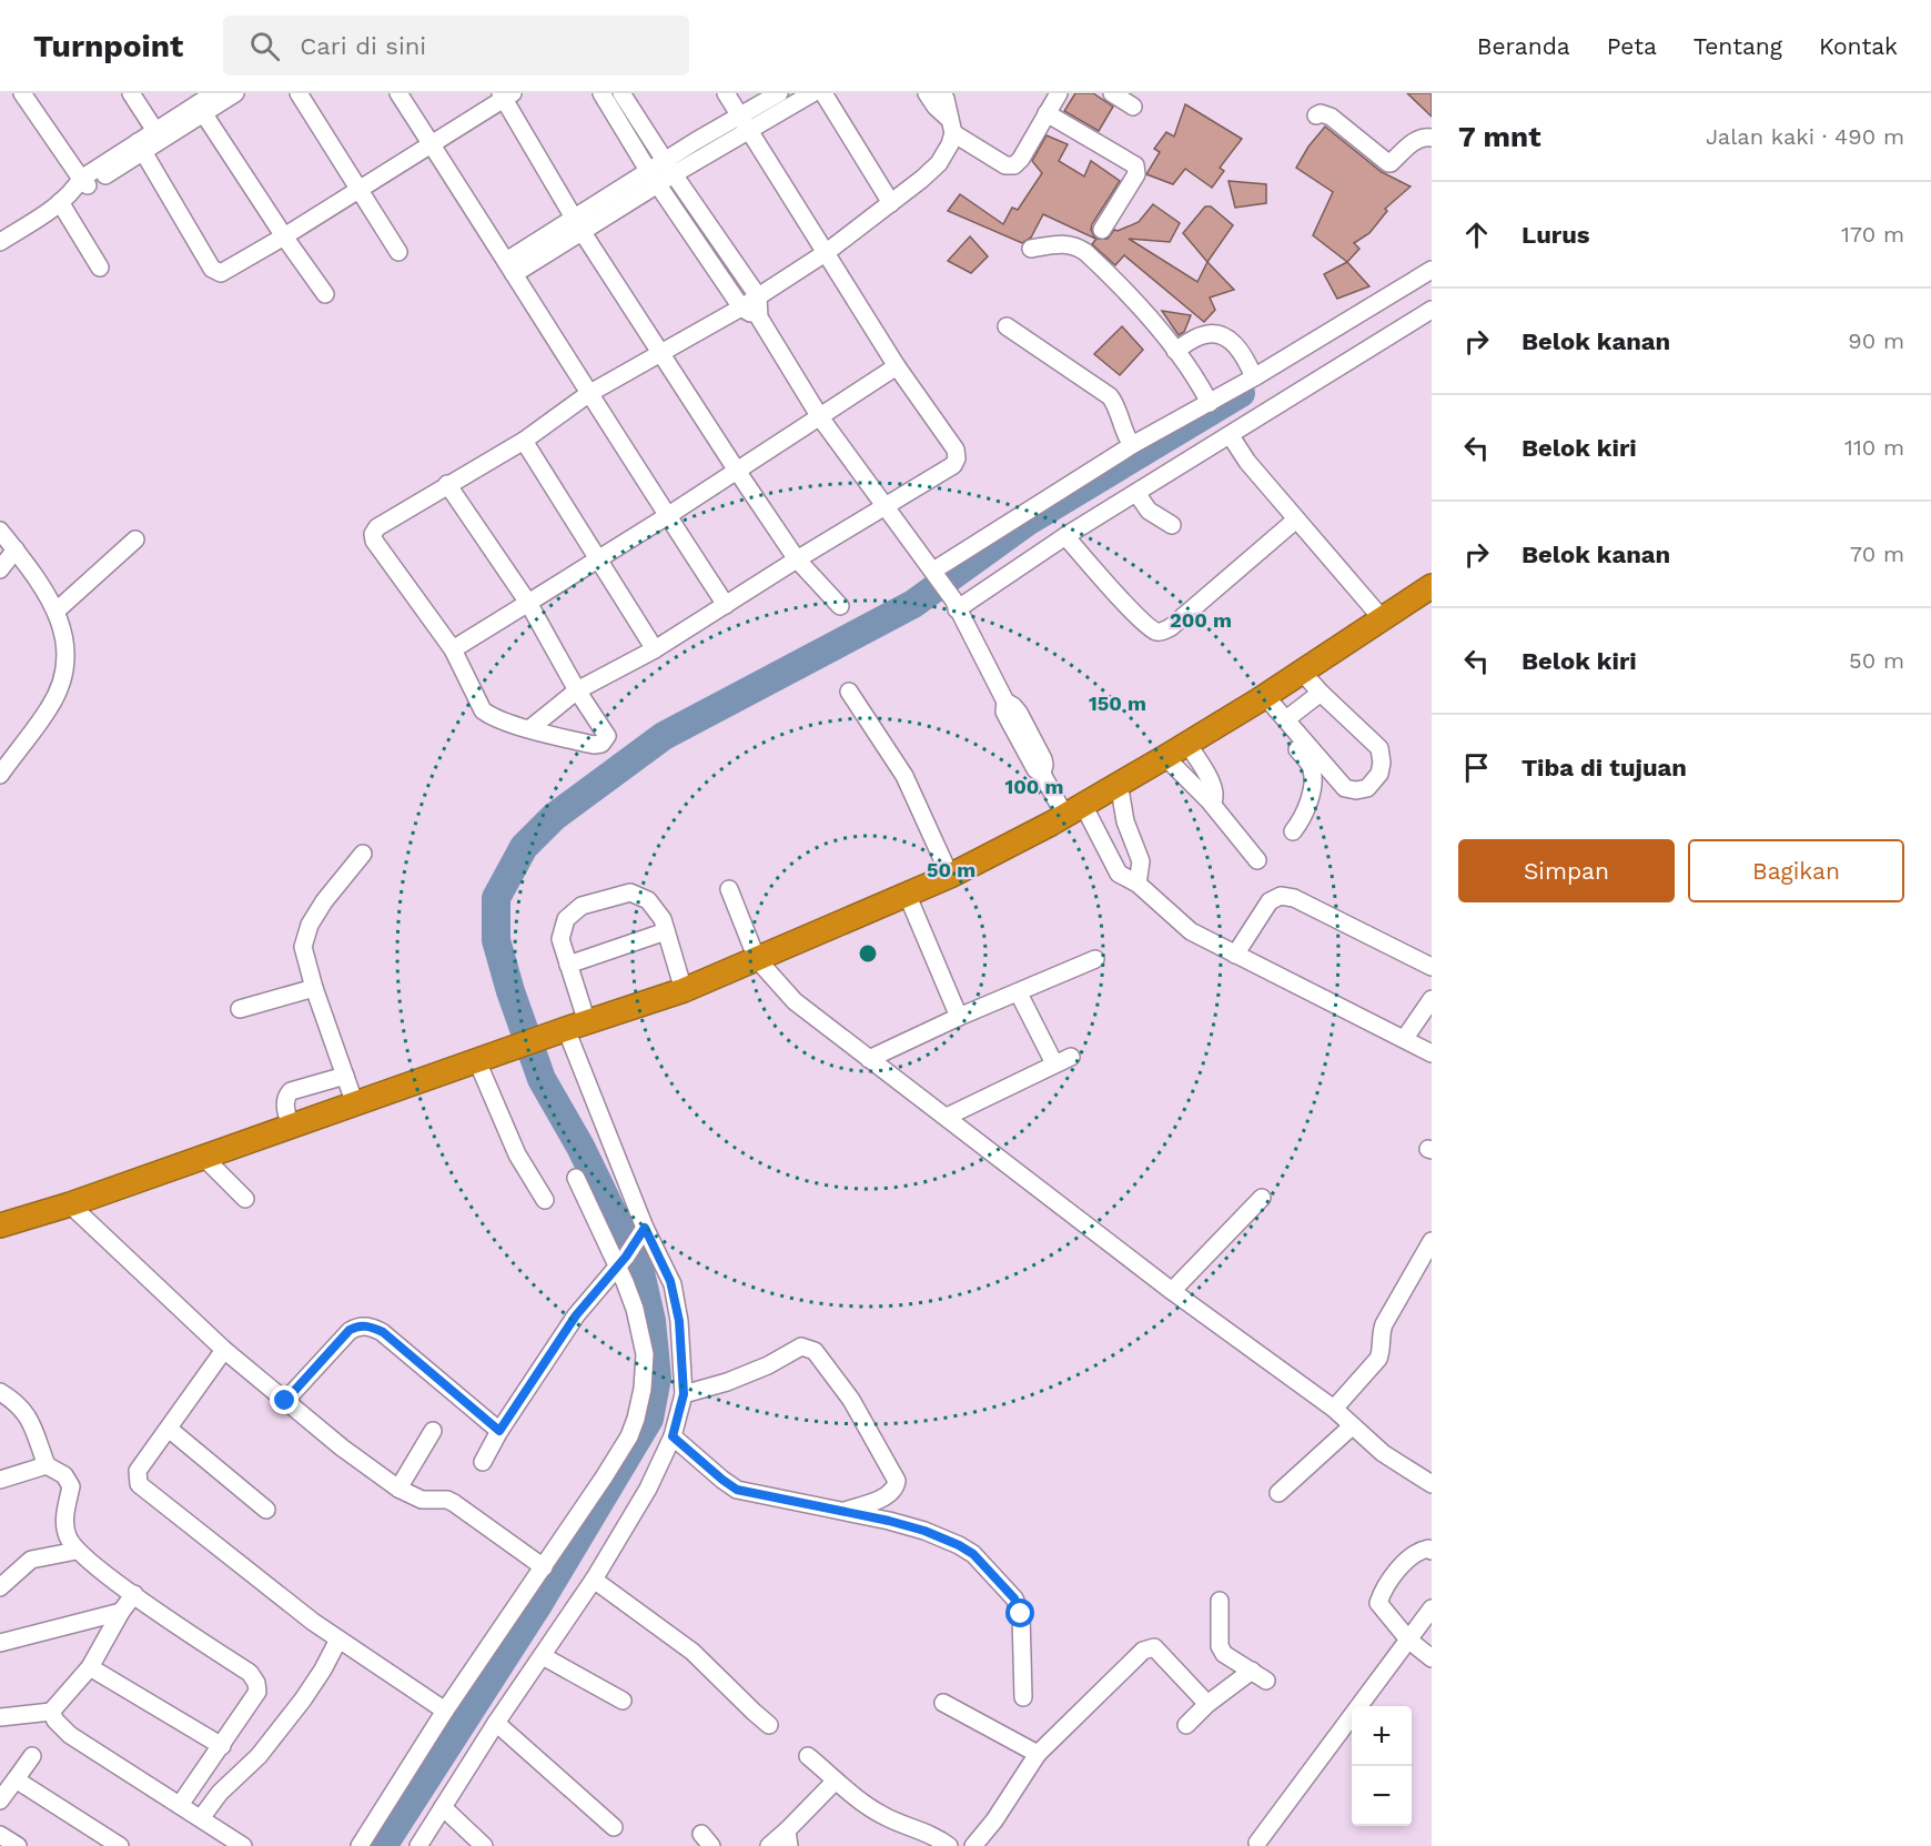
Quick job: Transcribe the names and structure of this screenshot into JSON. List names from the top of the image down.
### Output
{
  "page": {
    "header": "Turnpoint",
    "search": "Cari di sini",
    "nav": [
      "Beranda",
      "Peta",
      "Tentang",
      "Kontak"
    ],
    "heading": ["7 mnt", "Jalan kaki · 490 m"],
    "list": [
      ["Lurus", "170 m"],
      ["Belok kanan", "90 m"],
      ["Belok kiri", "110 m"],
      ["Belok kanan", "70 m"],
      ["Belok kiri", "50 m"],
      "Tiba di tujuan"
    ],
    "buttons": ["Simpan", "Bagikan"],
    "map_buttons": ["+", "−"]
  },
  "rings": [
    "200 m",
    "150 m",
    "100 m",
    "50 m"
  ]
}
